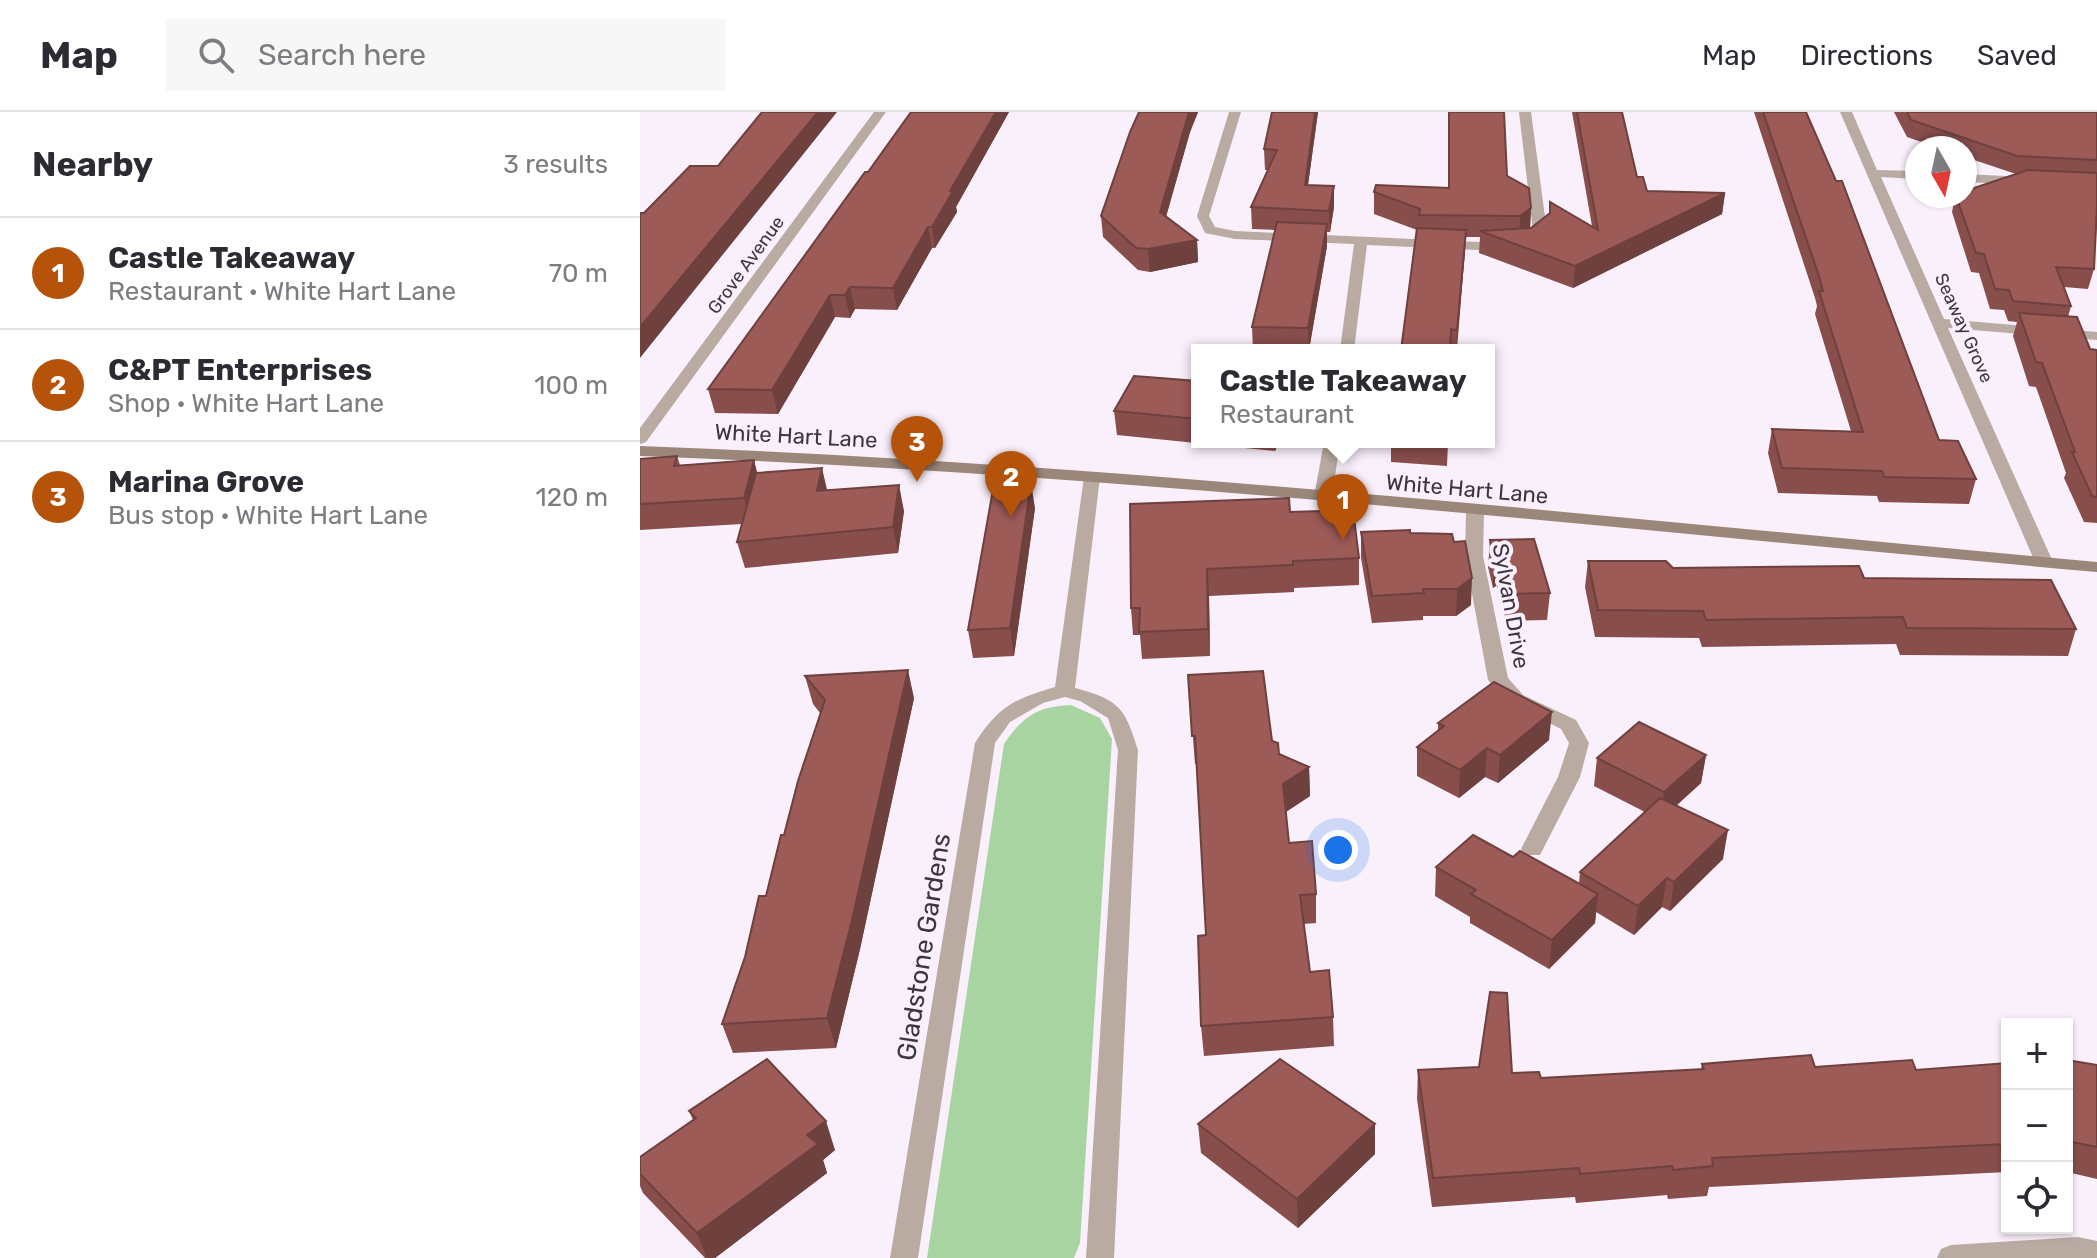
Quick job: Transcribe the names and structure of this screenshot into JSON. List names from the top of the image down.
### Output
{
  "streets": {
    "street": [
      "Grove Avenue",
      "Seaway Grove",
      "White Hart Lane",
      "Sylvan Drive",
      "Gladstone Gardens"
    ]
  },
  "crossings": [
    ["Seaway Grove", "White Hart Lane"],
    ["White Hart Lane", "Sylvan Drive"]
  ],
  "north": "bottom",
  "page": {
    "header": "Map",
    "search": "Search here",
    "nav": ["Map", "Directions", "Saved"],
    "heading": ["Nearby", "3 results"],
    "list": [
      {
        "mark": "1",
        "name": "Castle Takeaway",
        "note": "Restaurant · White Hart Lane",
        "value": "70 m"
      },
      {
        "mark": "2",
        "name": "C&PT Enterprises",
        "note": "Shop · White Hart Lane",
        "value": "100 m"
      },
      {
        "mark": "3",
        "name": "Marina Grove",
        "note": "Bus stop · White Hart Lane",
        "value": "120 m"
      }
    ],
    "popup": ["Castle Takeaway", "Restaurant"],
    "pins": ["3", "2", "1"],
    "map_buttons": ["+", "−"]
  }
}
